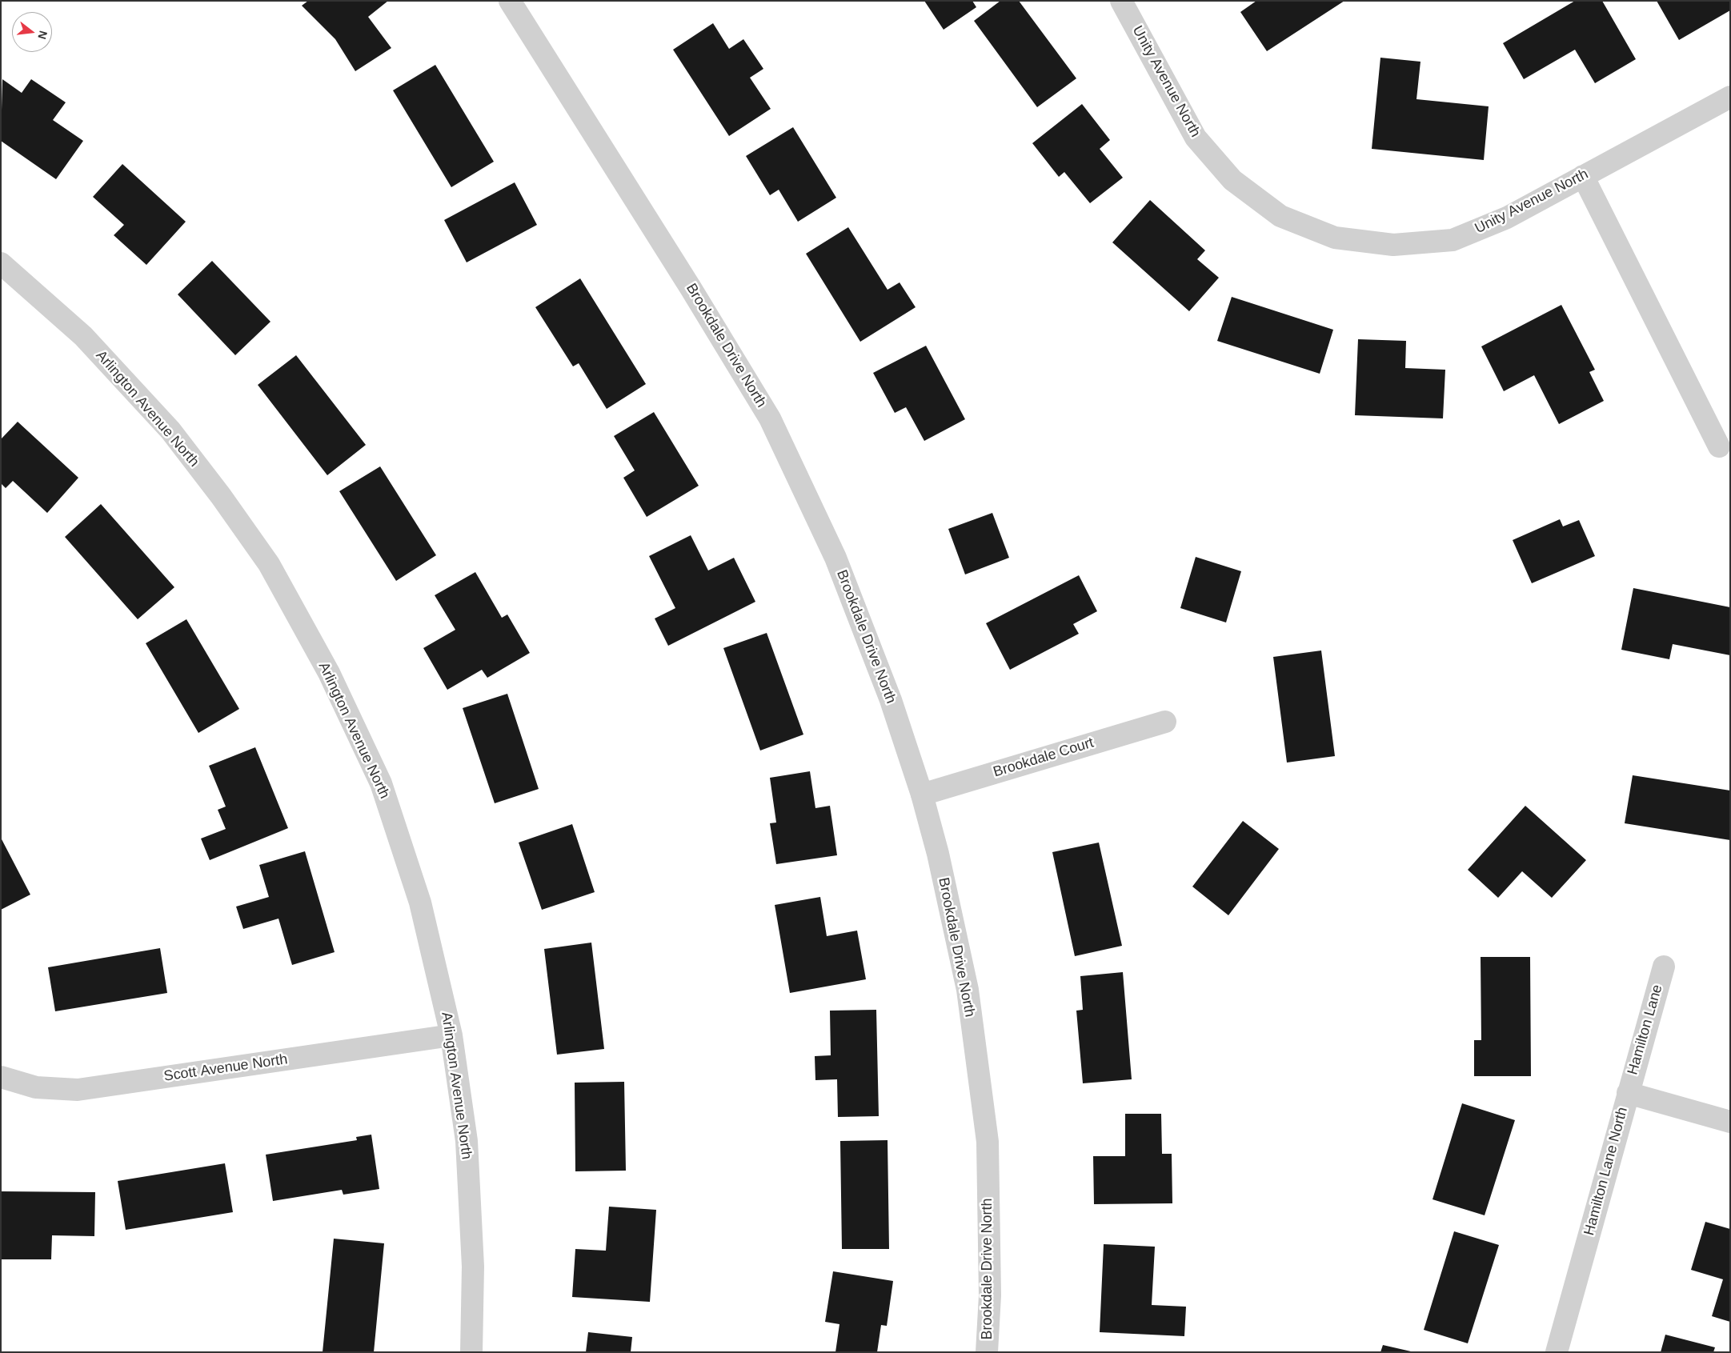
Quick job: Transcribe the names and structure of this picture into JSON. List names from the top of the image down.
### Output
{
  "streets": {
    "street": [
      "Unity Avenue North",
      "Brookdale Drive North",
      "Arlington Avenue North",
      "Brookdale Court",
      "Hamilton Lane",
      "Scott Avenue North",
      "Hamilton Lane North"
    ]
  },
  "crossings": [
    ["Brookdale Drive North", "Brookdale Court"],
    ["Arlington Avenue North", "Scott Avenue North"],
    ["Hamilton Lane", "Hamilton Lane North"]
  ],
  "north": "right"
}
